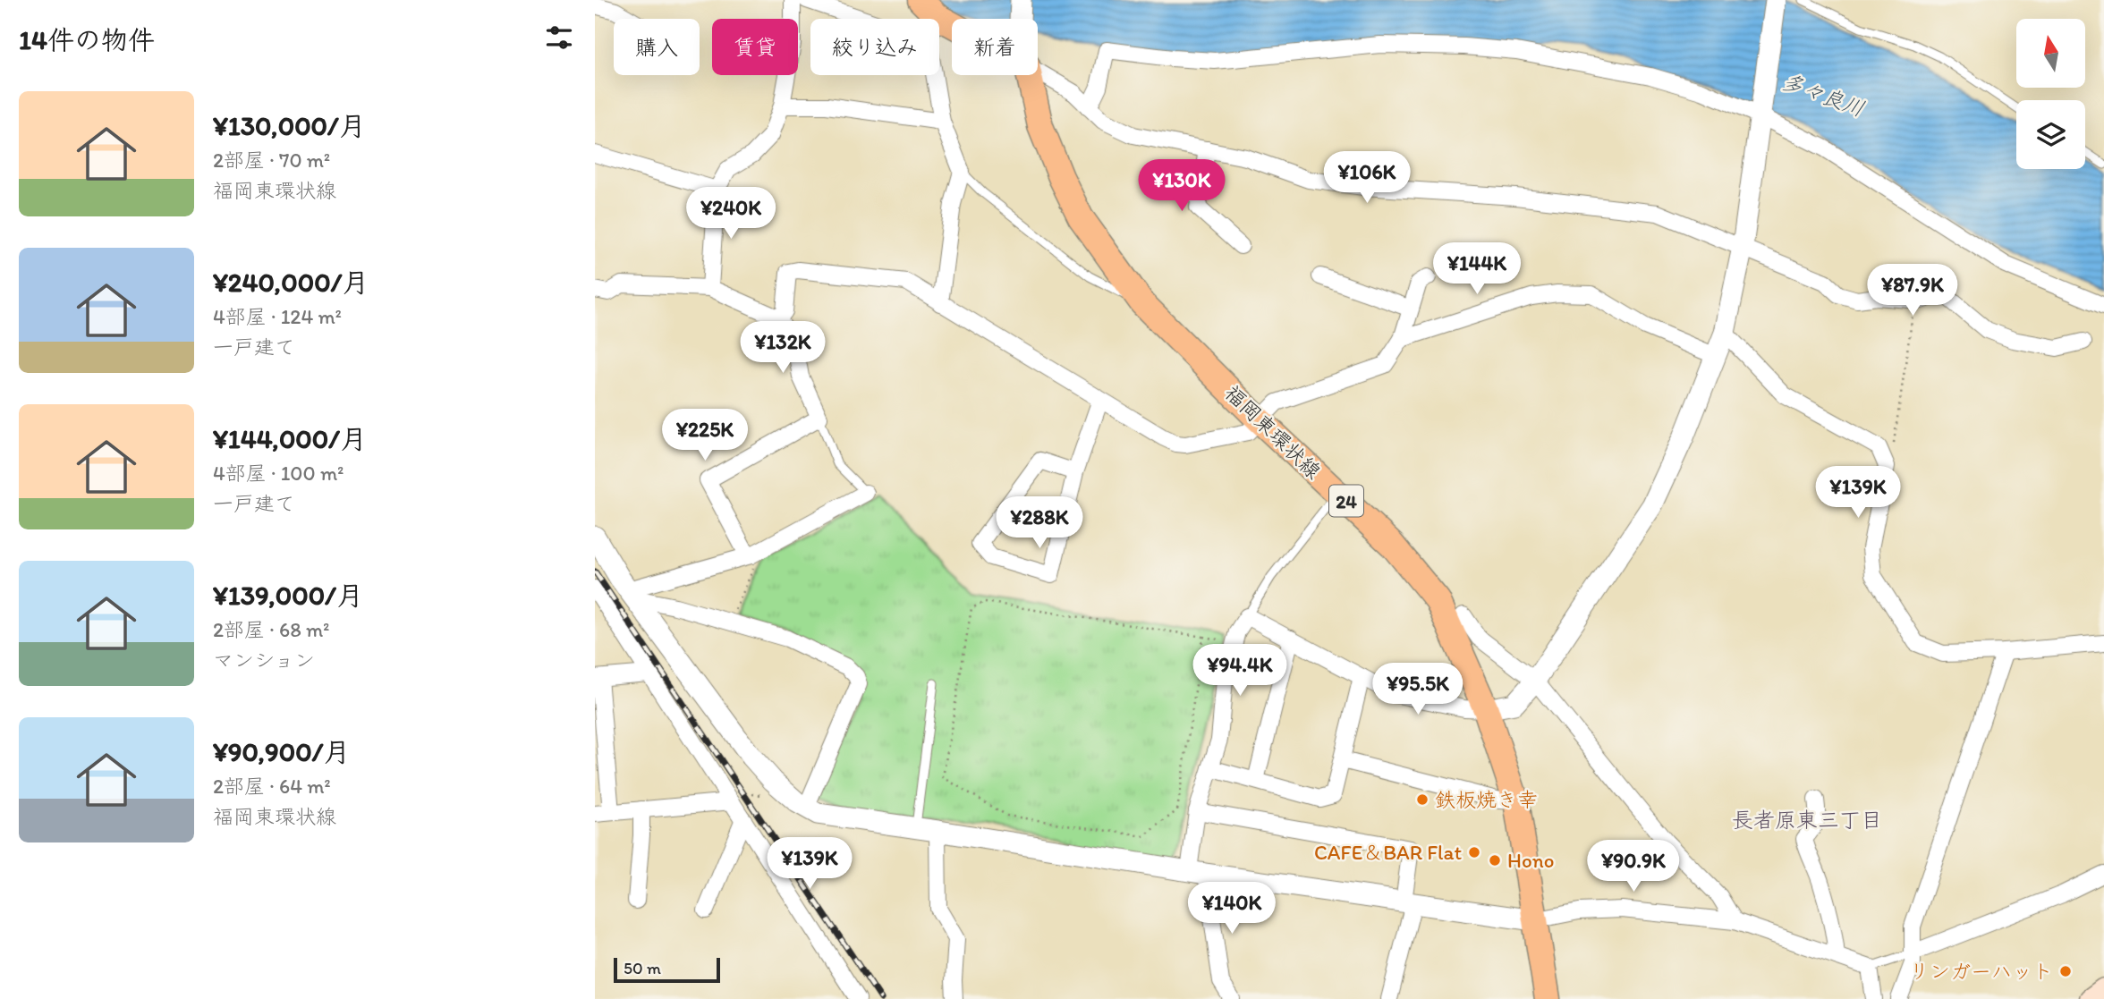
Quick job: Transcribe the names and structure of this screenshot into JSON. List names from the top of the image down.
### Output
{
  "streets": {
    "main road": ["福岡東環状線", "24"]
  },
  "districts": ["長者原東三丁目"],
  "water": ["多々良川"],
  "places": [
    "鉄板焼き幸",
    "CAFE＆BAR Flat",
    "Hono",
    "リンガーハット"
  ],
  "scale_bar": "50 m",
  "north": "top",
  "page": {
    "heading": "14件の物件",
    "chip": [
      "購入",
      "賃貸",
      "絞り込み",
      "新着"
    ],
    "list": [
      {
        "name": "¥130,000/月",
        "note": "2部屋 · 70 m² · 福岡東環状線"
      },
      {
        "name": "¥240,000/月",
        "note": "4部屋 · 124 m² · 一戸建て"
      },
      {
        "name": "¥144,000/月",
        "note": "4部屋 · 100 m² · 一戸建て"
      },
      {
        "name": "¥139,000/月",
        "note": "2部屋 · 68 m² · マンション"
      },
      {
        "name": "¥90,900/月",
        "note": "2部屋 · 64 m² · 福岡東環状線"
      }
    ],
    "price": [
      "¥106K",
      "¥130K",
      "¥240K",
      "¥144K",
      "¥87.9K",
      "¥132K",
      "¥225K",
      "¥139K",
      "¥288K",
      "¥94.4K",
      "¥95.5K",
      "¥139K",
      "¥90.9K",
      "¥140K"
    ],
    "scale": "50 m"
  }
}
